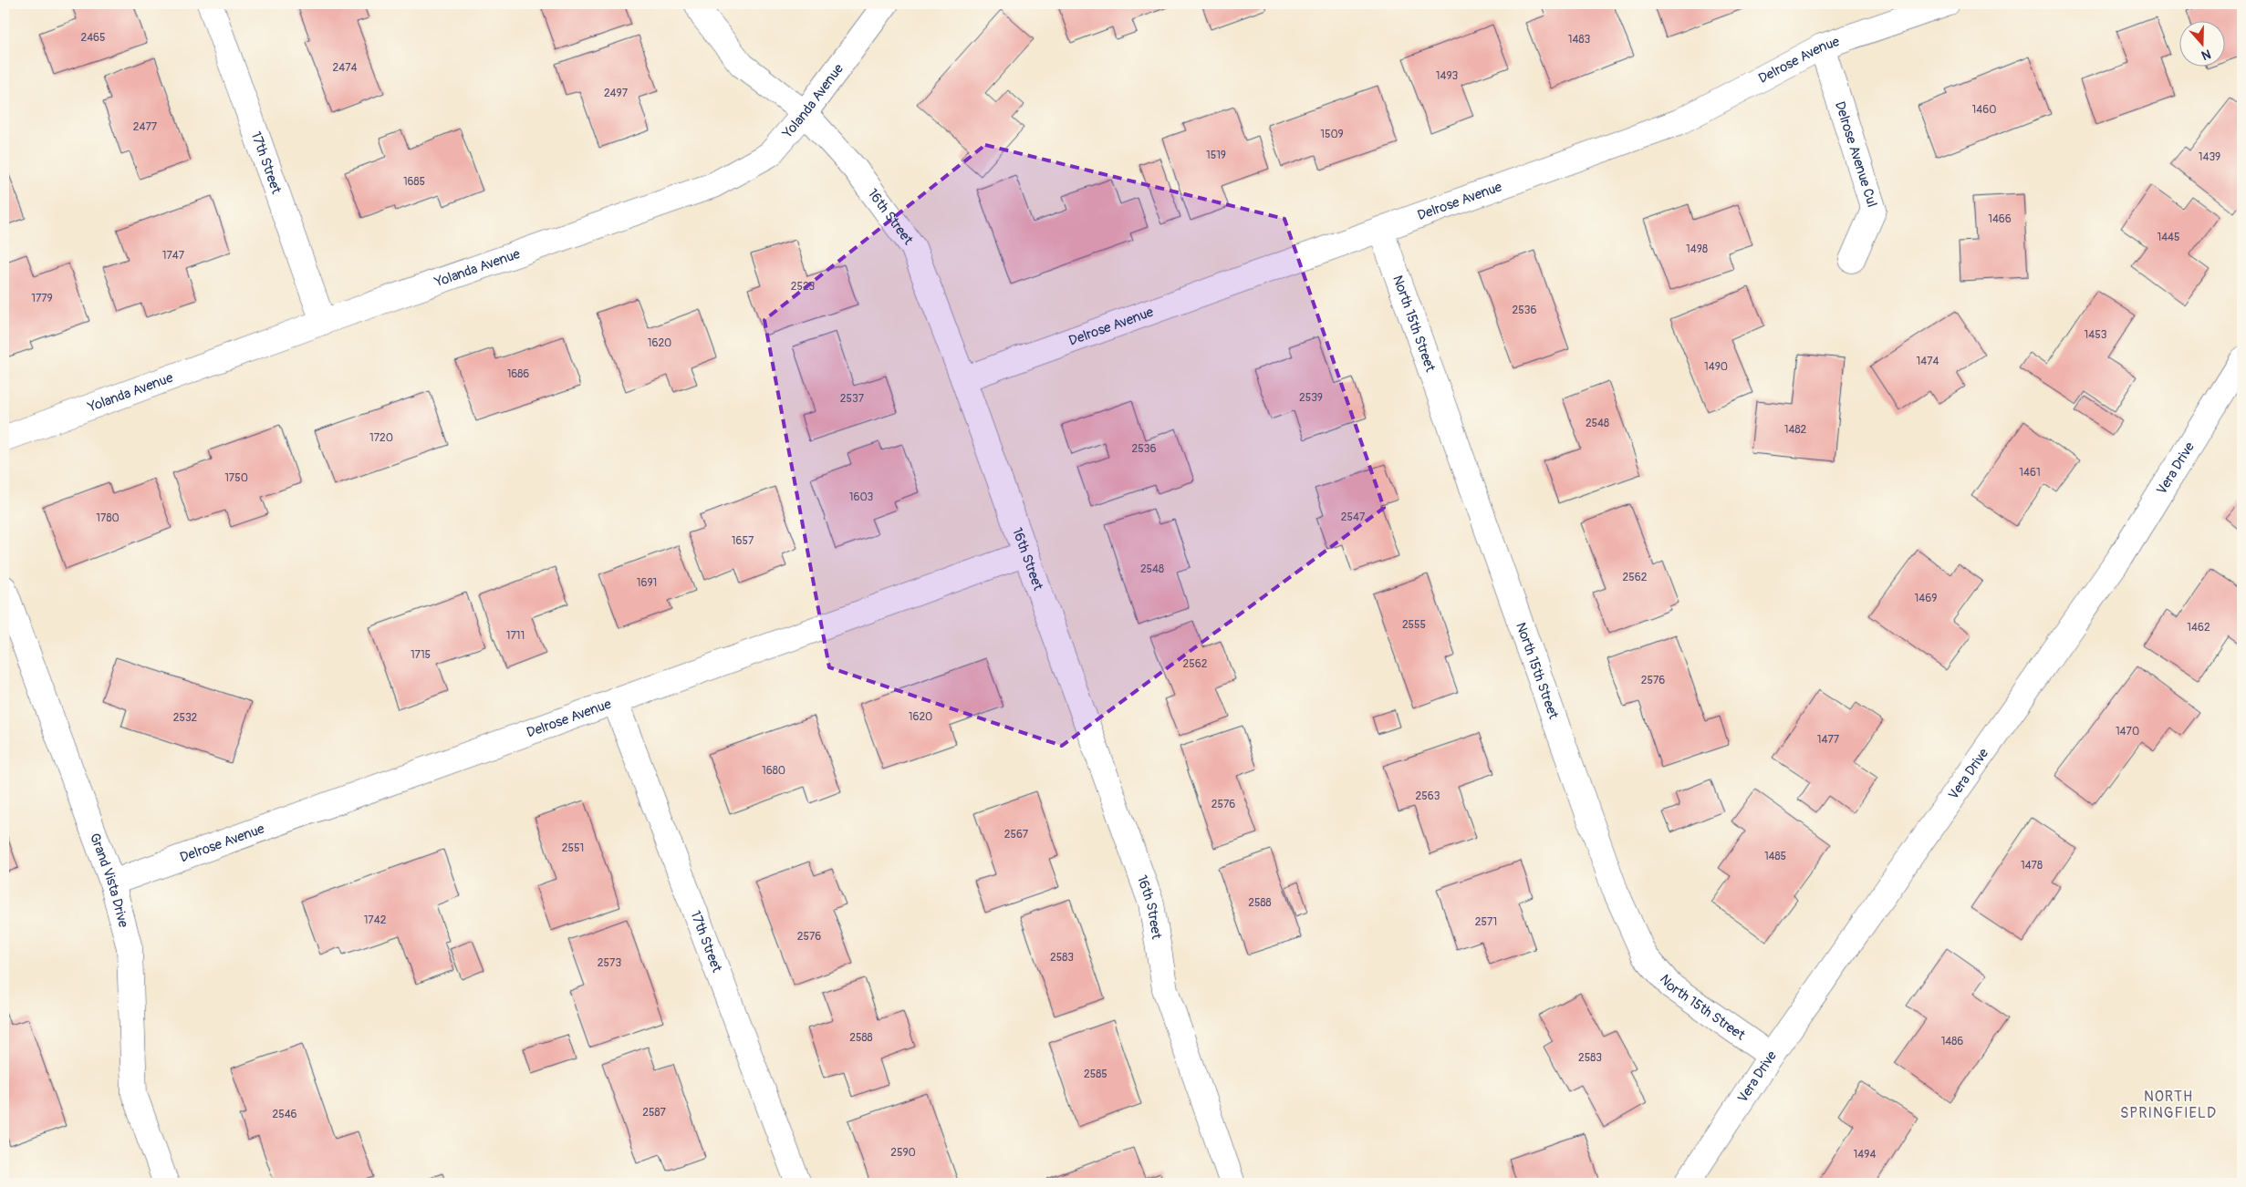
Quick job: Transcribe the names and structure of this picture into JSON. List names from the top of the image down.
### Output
{
  "streets": {
    "street": [
      "Delrose Avenue",
      "Yolanda Avenue",
      "Delrose Avenue Cul",
      "17th Street",
      "16th Street",
      "North 15th Street",
      "Vera Drive",
      "Grand Vista Drive"
    ]
  },
  "crossings": [
    ["Delrose Avenue", "Delrose Avenue Cul"],
    ["Delrose Avenue", "17th Street"],
    ["Delrose Avenue", "16th Street"],
    ["Delrose Avenue", "North 15th Street"],
    ["Delrose Avenue", "Grand Vista Drive"],
    ["Yolanda Avenue", "17th Street"],
    ["Yolanda Avenue", "16th Street"],
    ["North 15th Street", "Vera Drive"]
  ],
  "districts": ["NORTH SPRINGFIELD"],
  "house_numbers": [
    "2465",
    "1483",
    "2474",
    "1493",
    "2497",
    "1460",
    "2477",
    "1509",
    "1519",
    "1439",
    "1685",
    "1466",
    "1445",
    "1498",
    "1747",
    "2523",
    "1779",
    "2536",
    "1453",
    "1620",
    "1474",
    "1490",
    "1686",
    "2539",
    "2537",
    "2548",
    "1482",
    "1720",
    "2536",
    "1461",
    "1750",
    "1603",
    "2547",
    "1780",
    "1657",
    "2548",
    "2562",
    "1691",
    "1469",
    "2555",
    "1462",
    "1711",
    "1715",
    "2562",
    "2576",
    "1620",
    "2532",
    "1470",
    "1477",
    "1680",
    "2563",
    "2576",
    "2567",
    "2551",
    "1485",
    "1478",
    "2588",
    "1742",
    "2571",
    "2576",
    "2583",
    "2573",
    "2588",
    "1486",
    "2583",
    "2585",
    "2587",
    "2546",
    "2590",
    "1494"
  ],
  "north": "bottom"
}
